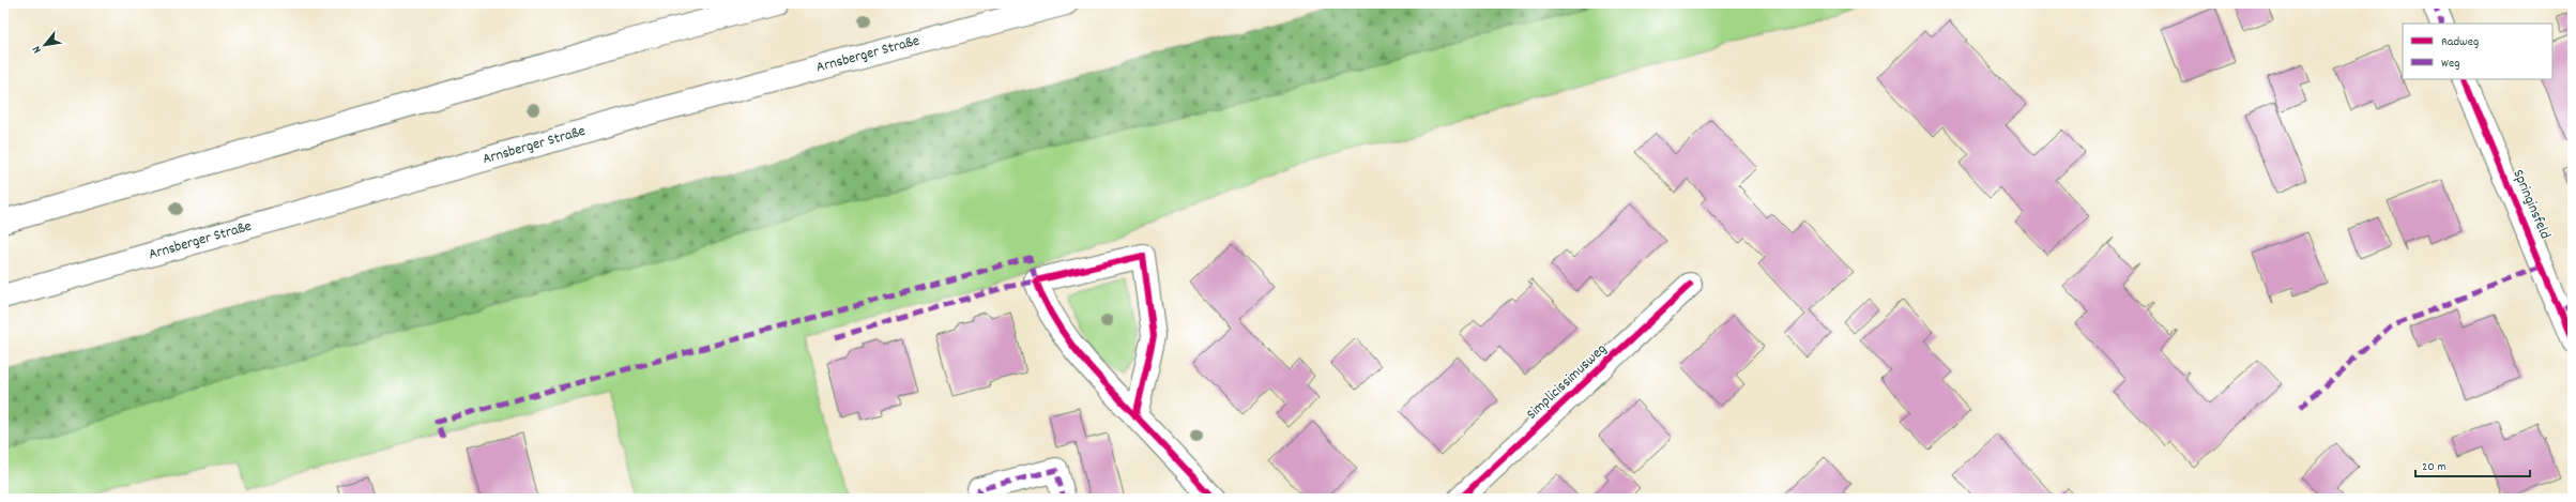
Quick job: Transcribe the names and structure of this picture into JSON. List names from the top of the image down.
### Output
{
  "streets": {
    "main road": ["Arnsberger Straße", "Springinsfeld", "Simplicissimusweg"]
  },
  "legend": ["Radweg", "Weg"],
  "scale_bar": "20 m",
  "north": "bottom left"
}
